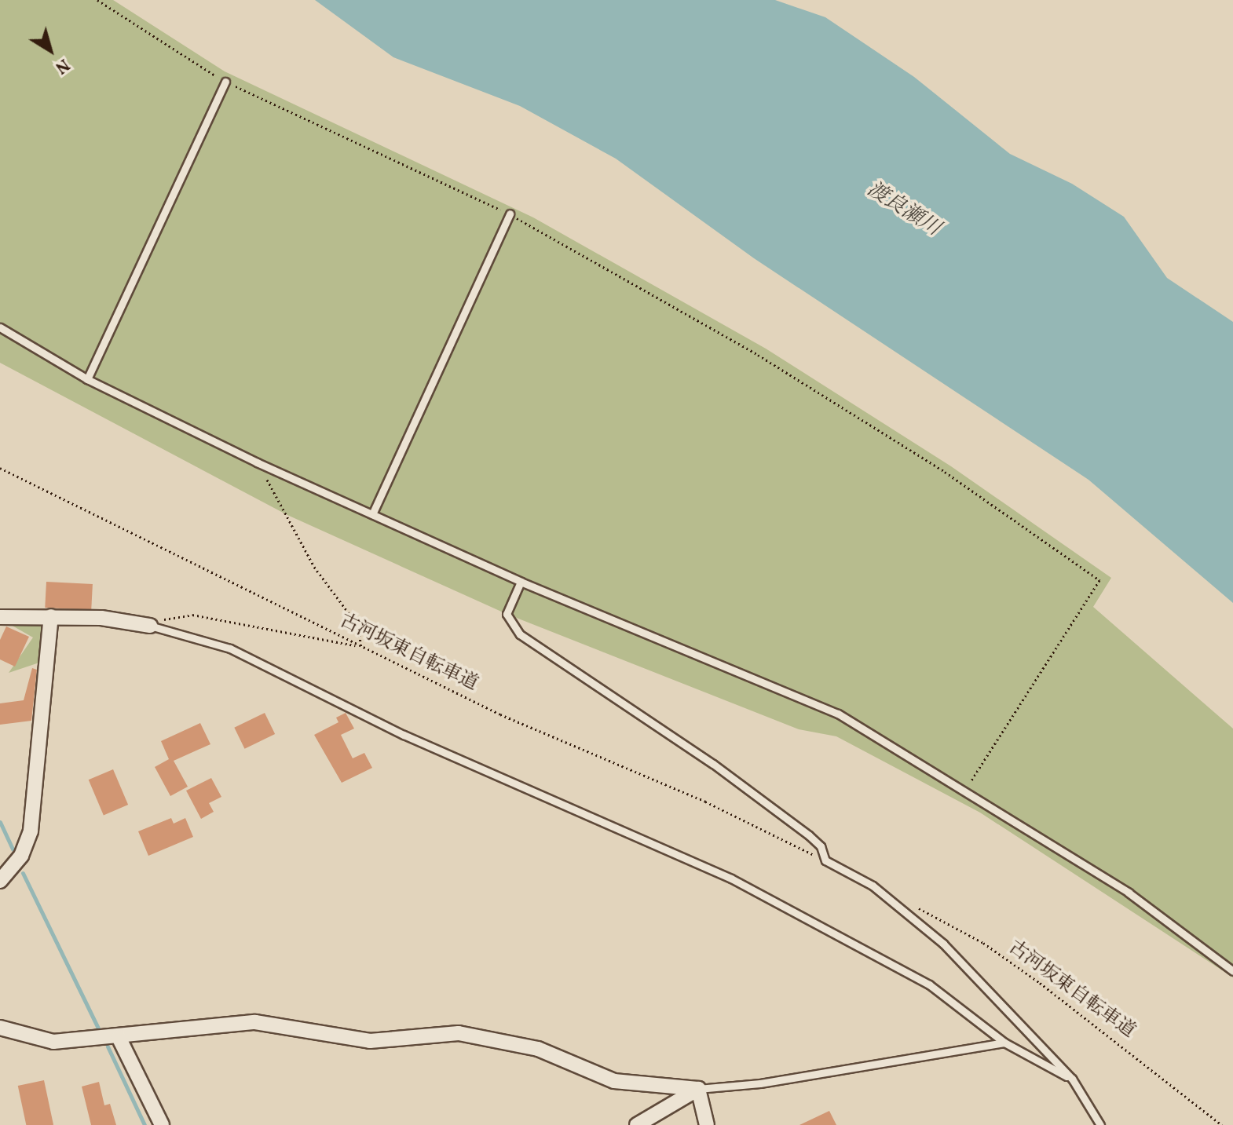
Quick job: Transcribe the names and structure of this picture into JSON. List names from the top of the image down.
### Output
{
  "streets": {
    "path": ["古河坂東自転車道"]
  },
  "water": ["渡良瀬川"],
  "north": "bottom right"
}
